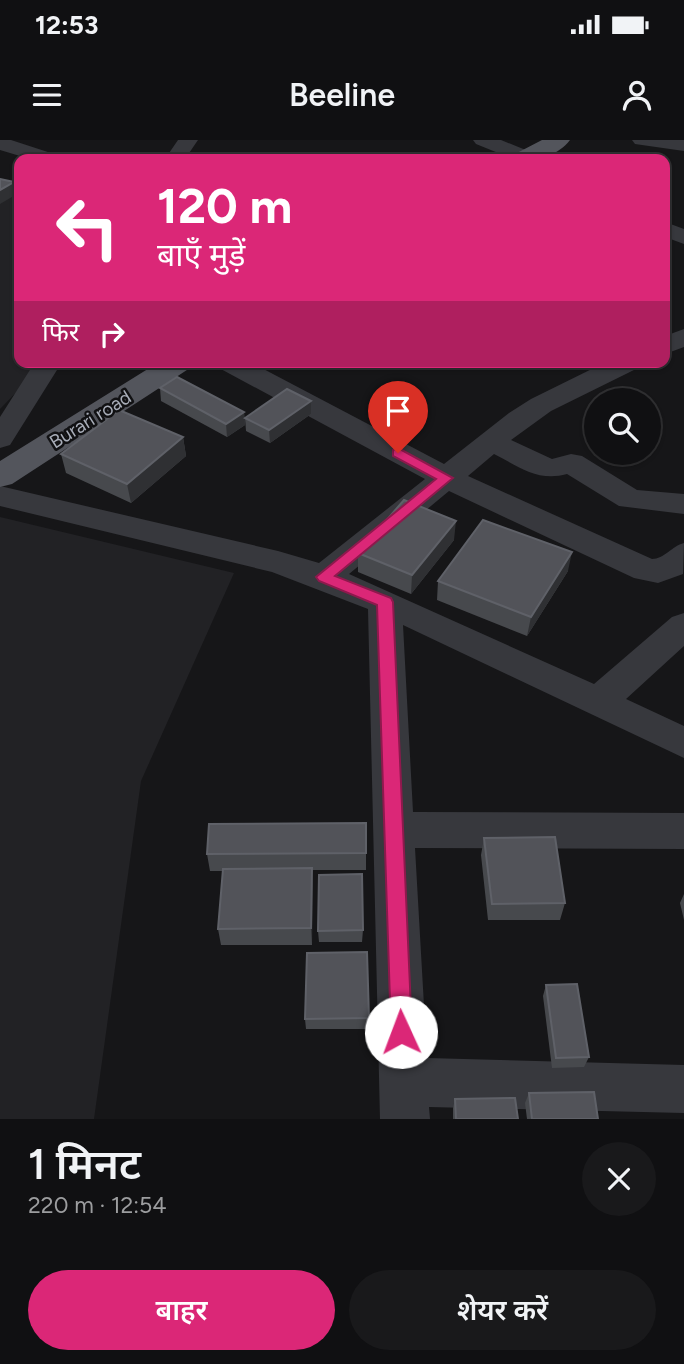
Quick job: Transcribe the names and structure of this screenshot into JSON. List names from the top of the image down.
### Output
{
  "streets": {
    "main road": ["Burari road"]
  },
  "page": {
    "status": "12:53",
    "header": "Beeline",
    "turn": ["120 m", "बाएँ मुड़ें"],
    "then": "फिर",
    "heading": ["1 मिनट", "220 m · 12:54"],
    "buttons": ["बाहर", "शेयर करें"]
  }
}
